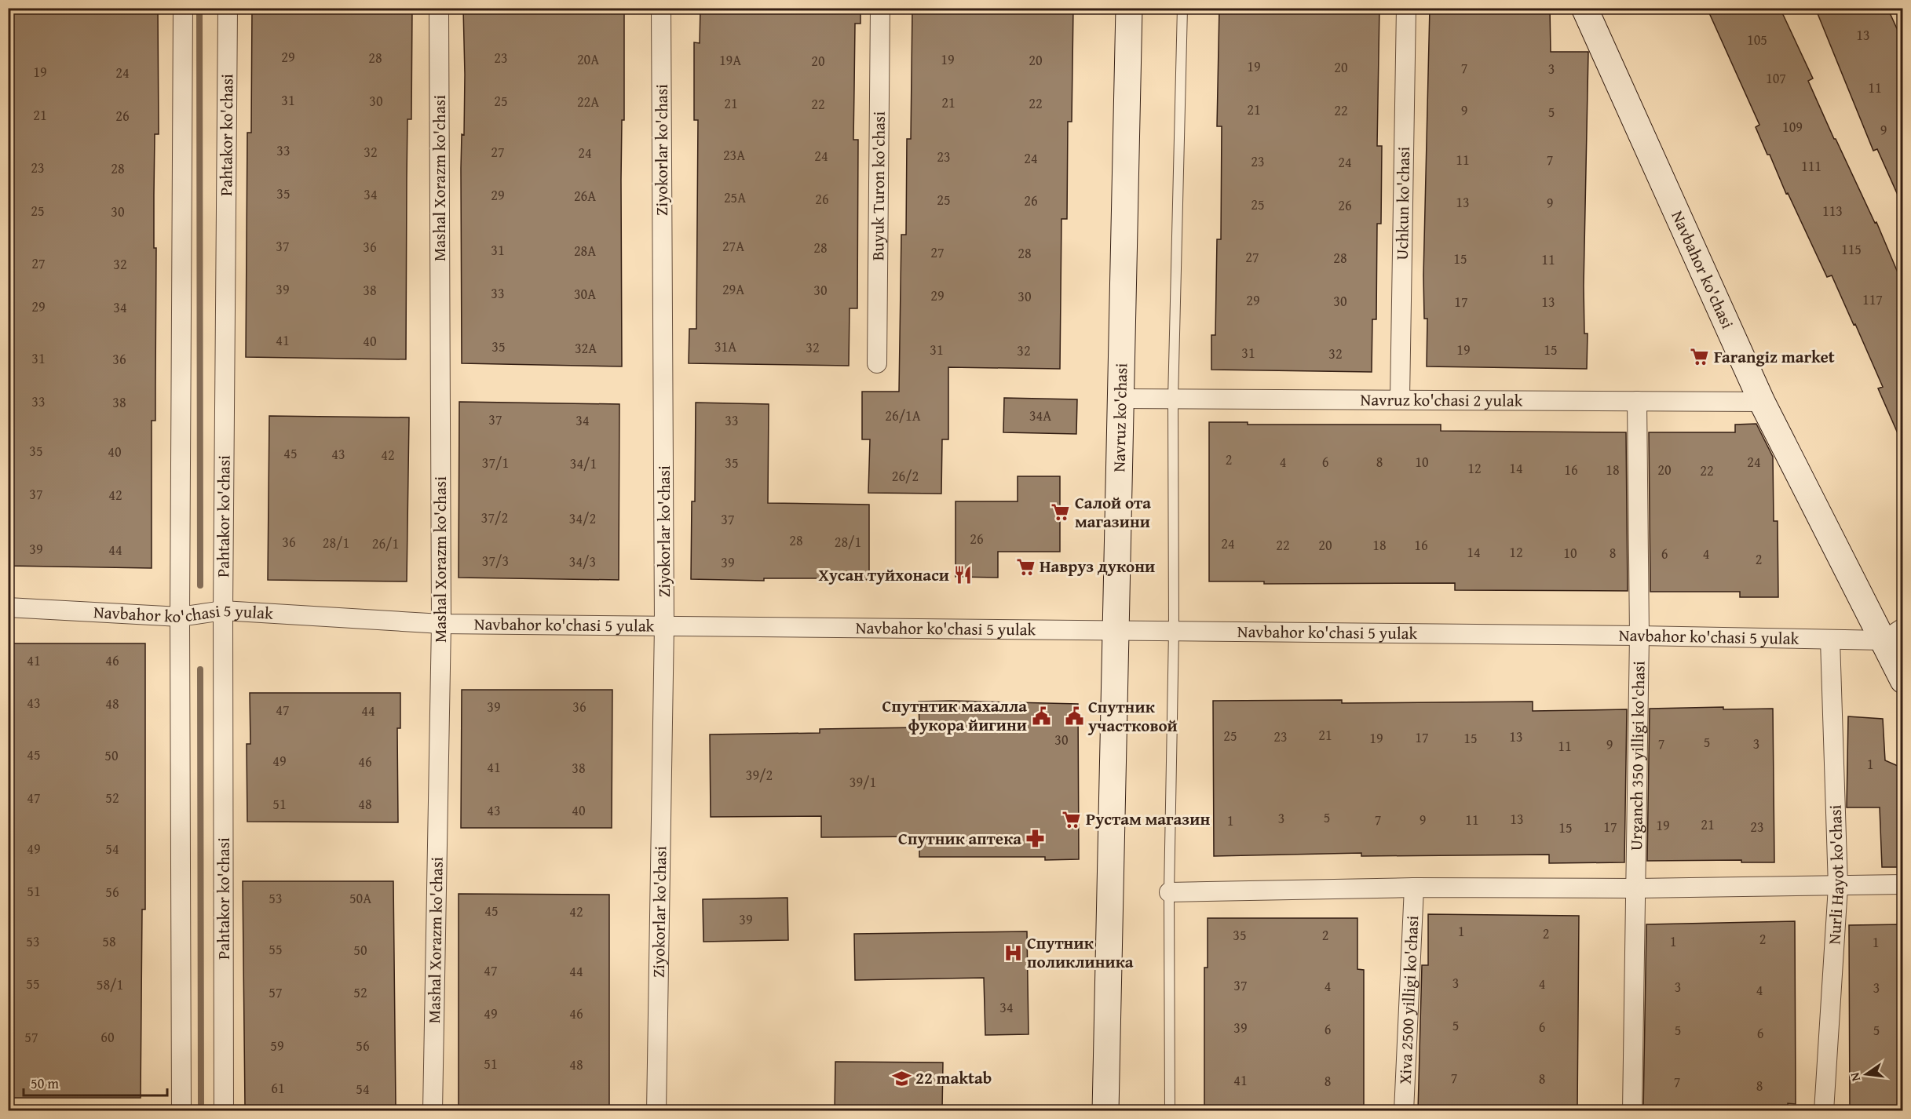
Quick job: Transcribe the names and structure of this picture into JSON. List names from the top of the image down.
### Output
{
  "streets": {
    "street": [
      "Pahtakor ko'chasi",
      "Ziyokorlar ko'chasi",
      "Mashal Xorazm ko'chasi",
      "Buyuk Turon ko'chasi",
      "Uchkun ko'chasi",
      "Navbahor ko'chasi",
      "Navruz ko'chasi 2 yulak",
      "Navruz ko'chasi",
      "Navbahor ko'chasi 5 yulak",
      "Urganch 350 yilligi ko'chasi",
      "Nurli Hayot ko'chasi",
      "Xiva 2500 yilligi ko'chasi"
    ]
  },
  "crossings": [
    ["Pahtakor ko'chasi", "Navbahor ko'chasi 5 yulak"],
    ["Ziyokorlar ko'chasi", "Navbahor ko'chasi 5 yulak"],
    ["Mashal Xorazm ko'chasi", "Navbahor ko'chasi 5 yulak"],
    ["Uchkun ko'chasi", "Navruz ko'chasi 2 yulak"],
    ["Navbahor ko'chasi", "Navruz ko'chasi 2 yulak"],
    ["Navbahor ko'chasi", "Navbahor ko'chasi 5 yulak"],
    ["Navruz ko'chasi 2 yulak", "Navruz ko'chasi"],
    ["Navruz ko'chasi 2 yulak", "Urganch 350 yilligi ko'chasi"],
    ["Navruz ko'chasi", "Navbahor ko'chasi 5 yulak"],
    ["Navbahor ko'chasi 5 yulak", "Urganch 350 yilligi ko'chasi"],
    ["Navbahor ko'chasi 5 yulak", "Nurli Hayot ko'chasi"]
  ],
  "places": {
    "supermarket": [
      "Farangiz market",
      "Салой ота магазини",
      "Навруз дукони",
      "Рустам магазин"
    ],
    "restaurant": ["Хусан туйхонаси"],
    "public building": ["Спутнтик махалла фукора йигини", "Спутник участковой"],
    "pharmacy": ["Спутник аптека"],
    "hospital": ["Спутник поликлиника"],
    "school or university": ["22 maktab"]
  },
  "house_numbers": [
    "13",
    "105",
    "29",
    "28",
    "23",
    "20A",
    "19",
    "19A",
    "20",
    "20",
    "19",
    "20",
    "7",
    "3",
    "19",
    "24",
    "107",
    "11",
    "31",
    "30",
    "25",
    "22A",
    "21",
    "21",
    "22",
    "22",
    "21",
    "22",
    "9",
    "5",
    "21",
    "26",
    "109",
    "9",
    "33",
    "32",
    "27",
    "24",
    "23A",
    "24",
    "23",
    "24",
    "11",
    "7",
    "23",
    "24",
    "111",
    "23",
    "28",
    "35",
    "34",
    "29",
    "26A",
    "25A",
    "26",
    "25",
    "26",
    "13",
    "9",
    "25",
    "26",
    "25",
    "113",
    "30",
    "37",
    "27A",
    "36",
    "28",
    "115",
    "31",
    "28A",
    "27",
    "28",
    "27",
    "28",
    "15",
    "11",
    "27",
    "32",
    "39",
    "29A",
    "38",
    "30",
    "33",
    "30A",
    "29",
    "30",
    "117",
    "29",
    "30",
    "17",
    "13",
    "29",
    "34",
    "41",
    "40",
    "35",
    "31A",
    "32",
    "32А",
    "31",
    "19",
    "15",
    "32",
    "31",
    "32",
    "31",
    "36",
    "33",
    "38",
    "26/1A",
    "34A",
    "37",
    "34",
    "33",
    "35",
    "40",
    "45",
    "43",
    "42",
    "2",
    "4",
    "6",
    "8",
    "10",
    "24",
    "37/1",
    "35",
    "34/1",
    "12",
    "14",
    "16",
    "18",
    "20",
    "22",
    "26/2",
    "37",
    "42",
    "37/2",
    "34/2",
    "37",
    "26",
    "28",
    "36",
    "28/1",
    "28/1",
    "26/1",
    "24",
    "22",
    "20",
    "18",
    "16",
    "39",
    "44",
    "14",
    "12",
    "10",
    "8",
    "6",
    "4",
    "2",
    "37/3",
    "34/3",
    "39",
    "41",
    "46",
    "43",
    "48",
    "39",
    "36",
    "47",
    "44",
    "21",
    "25",
    "23",
    "13",
    "17",
    "19",
    "15",
    "30",
    "5",
    "7",
    "3",
    "9",
    "11",
    "45",
    "50",
    "49",
    "46",
    "1",
    "41",
    "38",
    "39/2",
    "39/1",
    "47",
    "52",
    "51",
    "48",
    "43",
    "40",
    "5",
    "3",
    "13",
    "7",
    "9",
    "11",
    "1",
    "21",
    "19",
    "17",
    "23",
    "15",
    "49",
    "54",
    "51",
    "56",
    "53",
    "50А",
    "45",
    "42",
    "39",
    "1",
    "2",
    "35",
    "2",
    "2",
    "53",
    "58",
    "1",
    "1",
    "55",
    "50",
    "47",
    "44",
    "3",
    "55",
    "4",
    "58/1",
    "37",
    "4",
    "3",
    "3",
    "4",
    "57",
    "52",
    "34",
    "49",
    "46",
    "5",
    "6",
    "39",
    "6",
    "5",
    "5",
    "6",
    "57",
    "60",
    "59",
    "56",
    "51",
    "48",
    "7",
    "8",
    "41",
    "8",
    "7",
    "8",
    "61",
    "54"
  ],
  "scale_bar": "50 m",
  "north": "left"
}
